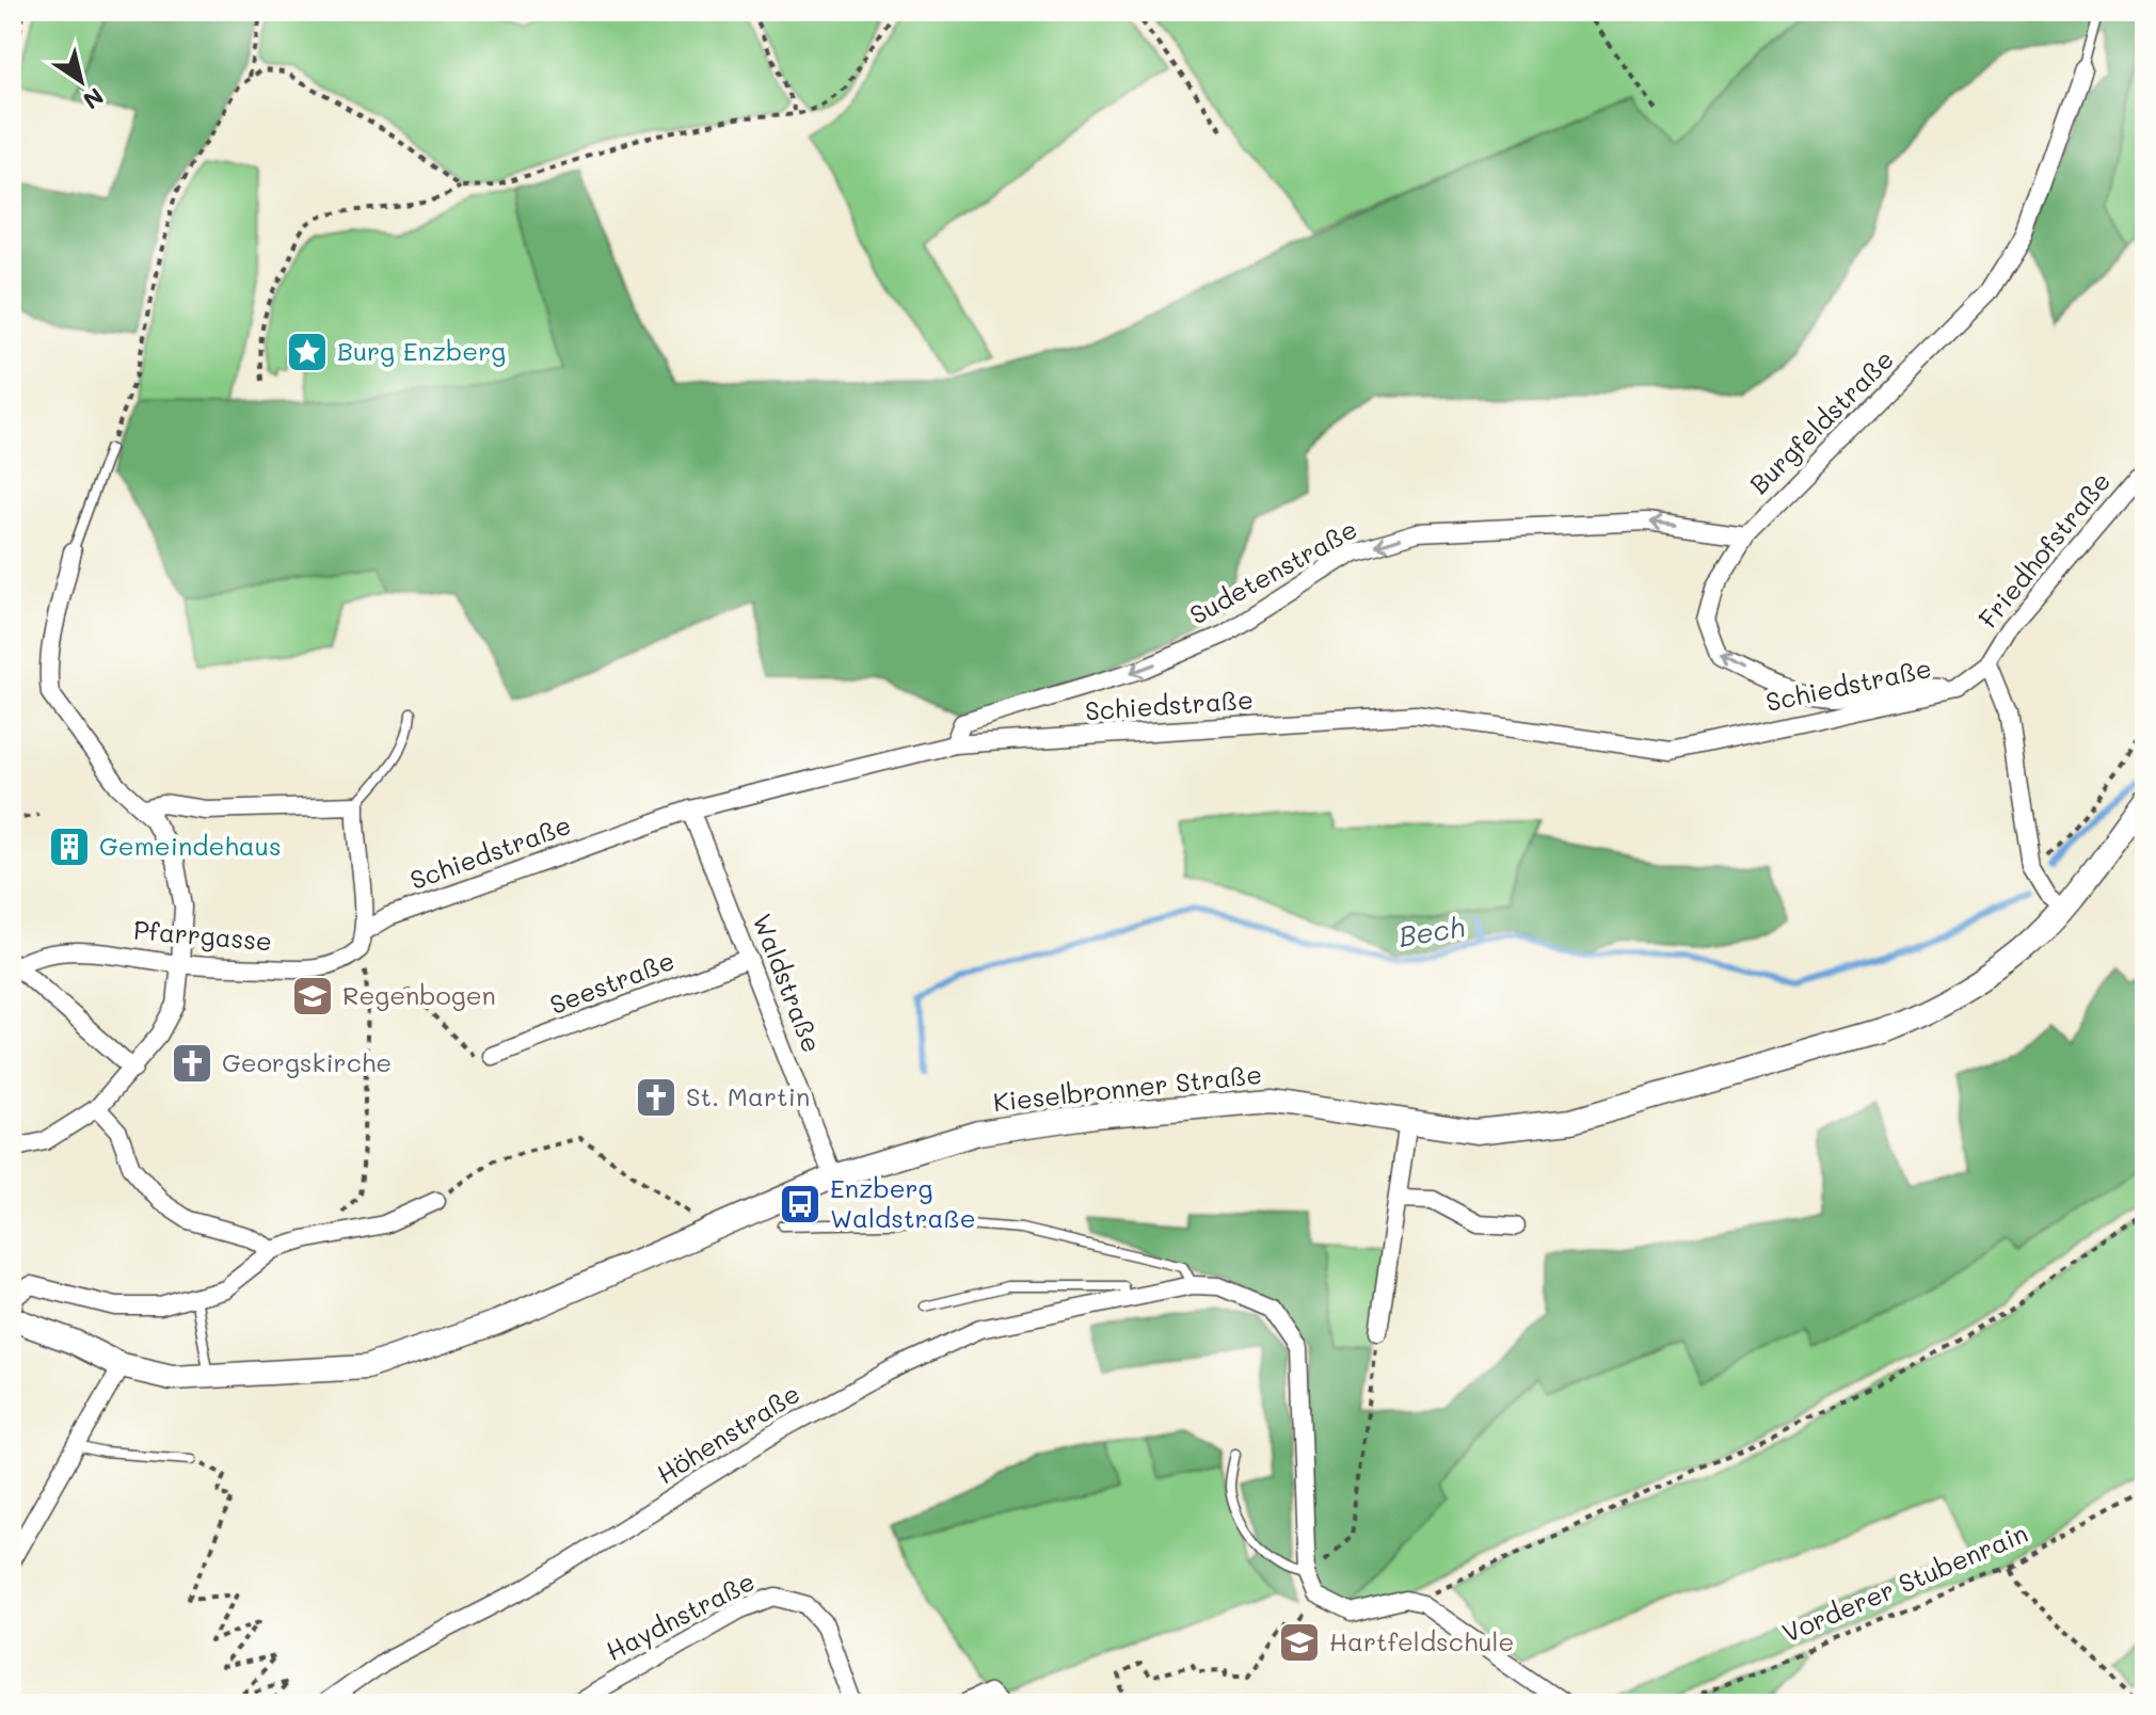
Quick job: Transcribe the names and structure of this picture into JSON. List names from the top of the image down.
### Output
{
  "streets": {
    "main road": ["Kieselbronner Straße"],
    "street": [
      "Burgfeldstraße",
      "Friedhofstraße",
      "Sudetenstraße",
      "Schiedstraße",
      "Pfarrgasse",
      "Seestraße",
      "Waldstraße",
      "Höhenstraße",
      "Haydnstraße"
    ],
    "path": ["Vorderer Stubenrain"]
  },
  "crossings": [
    ["Burgfeldstraße", "Sudetenstraße"],
    ["Burgfeldstraße", "Schiedstraße"],
    ["Friedhofstraße", "Schiedstraße"],
    ["Friedhofstraße", "Kieselbronner Straße"],
    ["Sudetenstraße", "Schiedstraße"],
    ["Schiedstraße", "Pfarrgasse"],
    ["Schiedstraße", "Waldstraße"],
    ["Seestraße", "Waldstraße"],
    ["Waldstraße", "Kieselbronner Straße"]
  ],
  "one_way": ["Sudetenstraße"],
  "water": ["Bech"],
  "places": {
    "place": ["Burg Enzberg"],
    "building": ["Gemeindehaus"],
    "school or university": ["Regenbogen", "Hartfeldschule"],
    "church": ["Georgskirche", "St. Martin"],
    "bus stop": ["Enzberg Waldstraße"]
  },
  "north": "bottom right"
}
